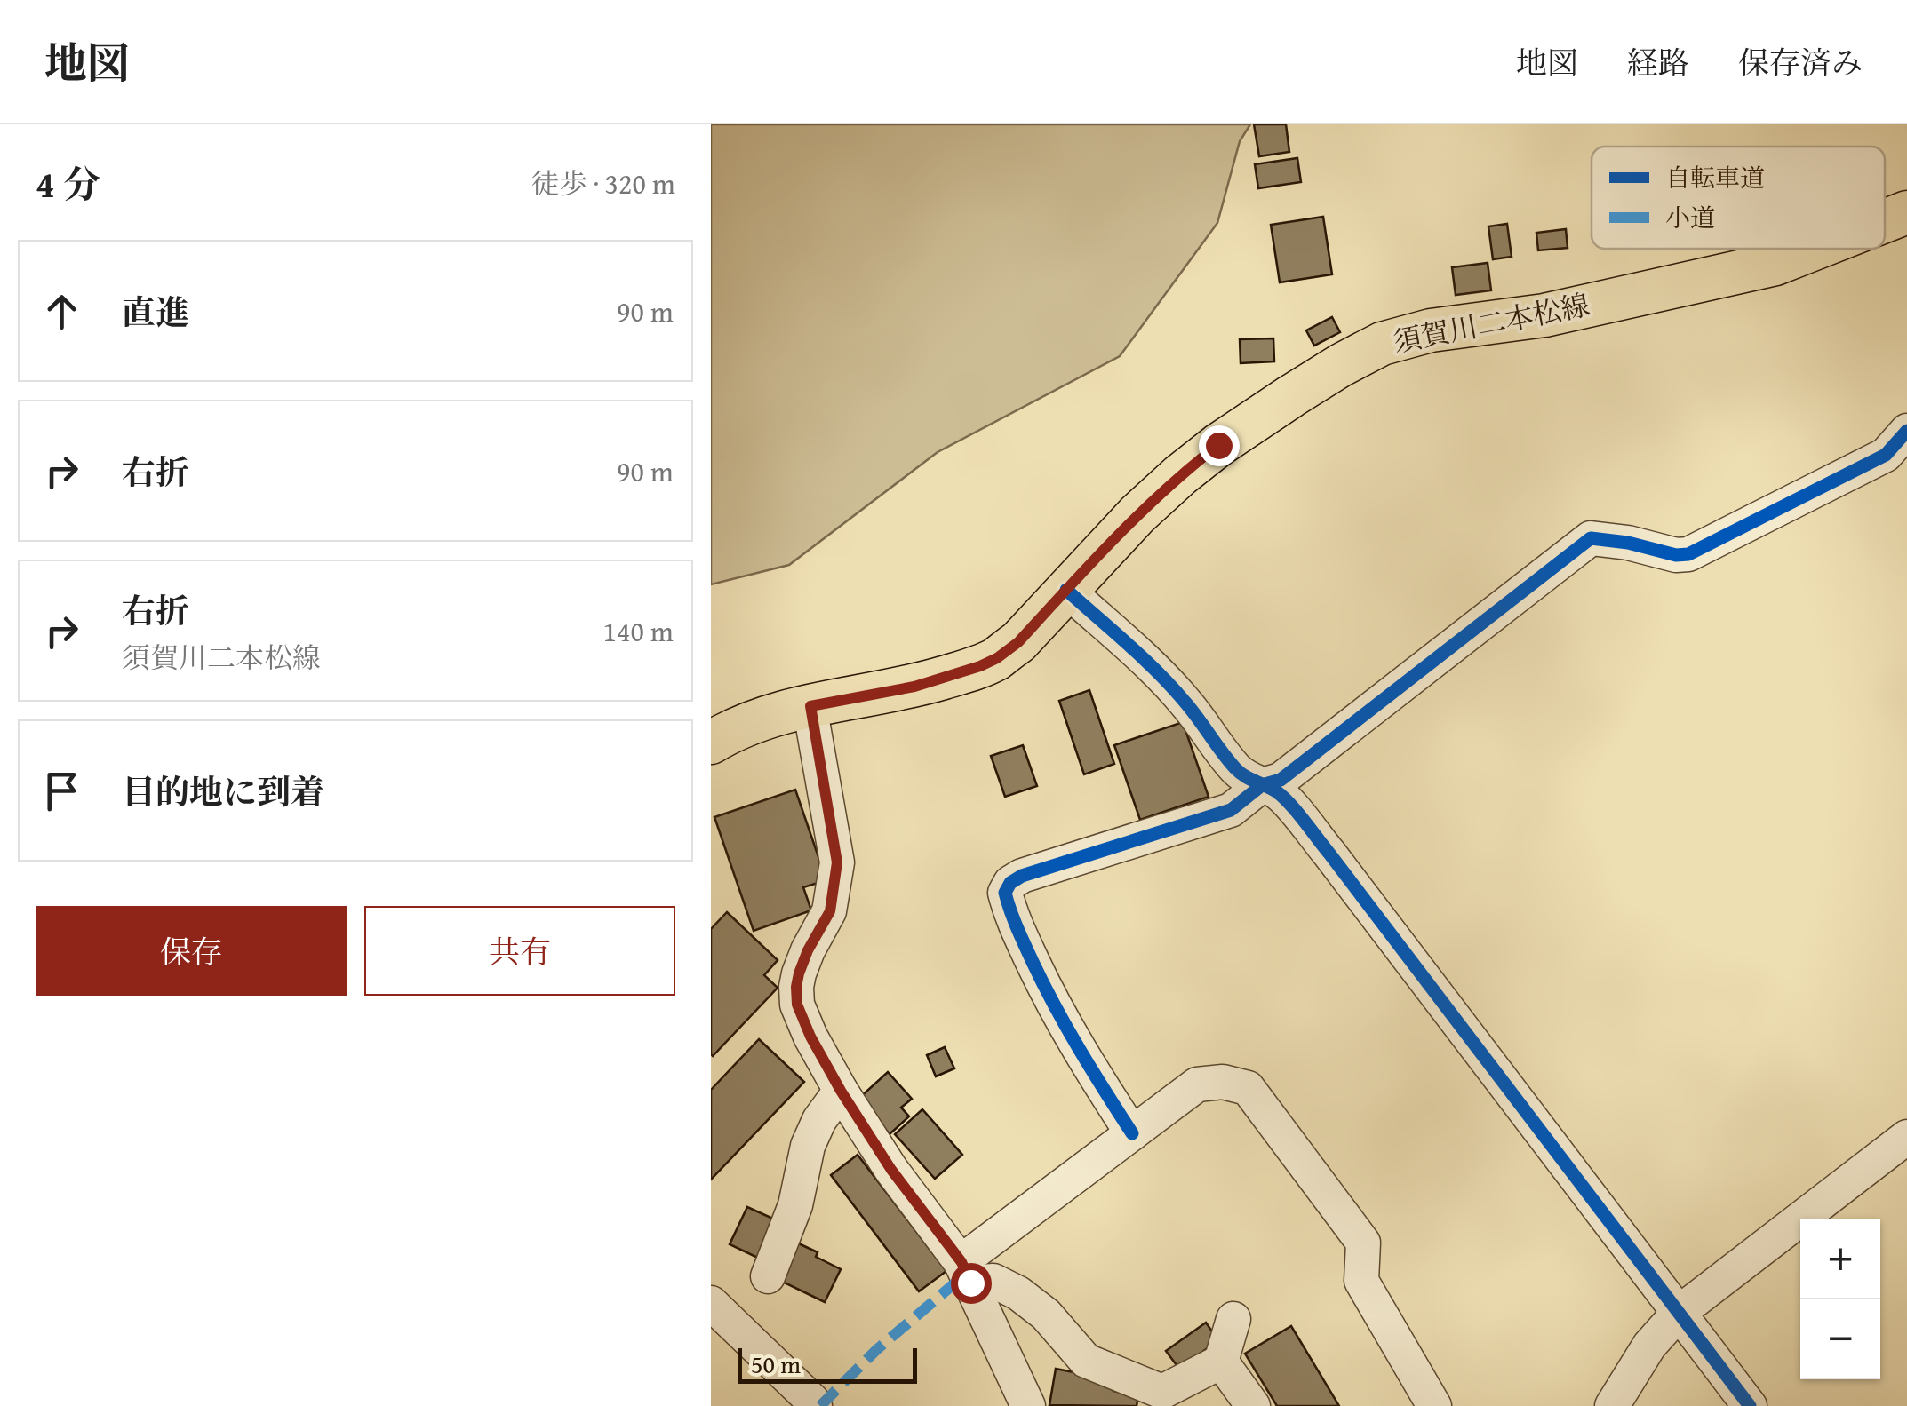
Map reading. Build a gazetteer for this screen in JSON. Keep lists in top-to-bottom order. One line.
{"streets":{"main road":["須賀川二本松線"]},"legend":["自転車道","小道"],"scale_bar":"50 m","page":{"header":"地図","nav":["地図","経路","保存済み"],"heading":["4 分","徒歩 · 320 m"],"list":[["直進","90 m"],["右折","90 m"],["右折","須賀川二本松線","140 m"],"目的地に到着"],"buttons":["保存","共有"],"map_buttons":["+","−"],"scale":"50 m"}}
